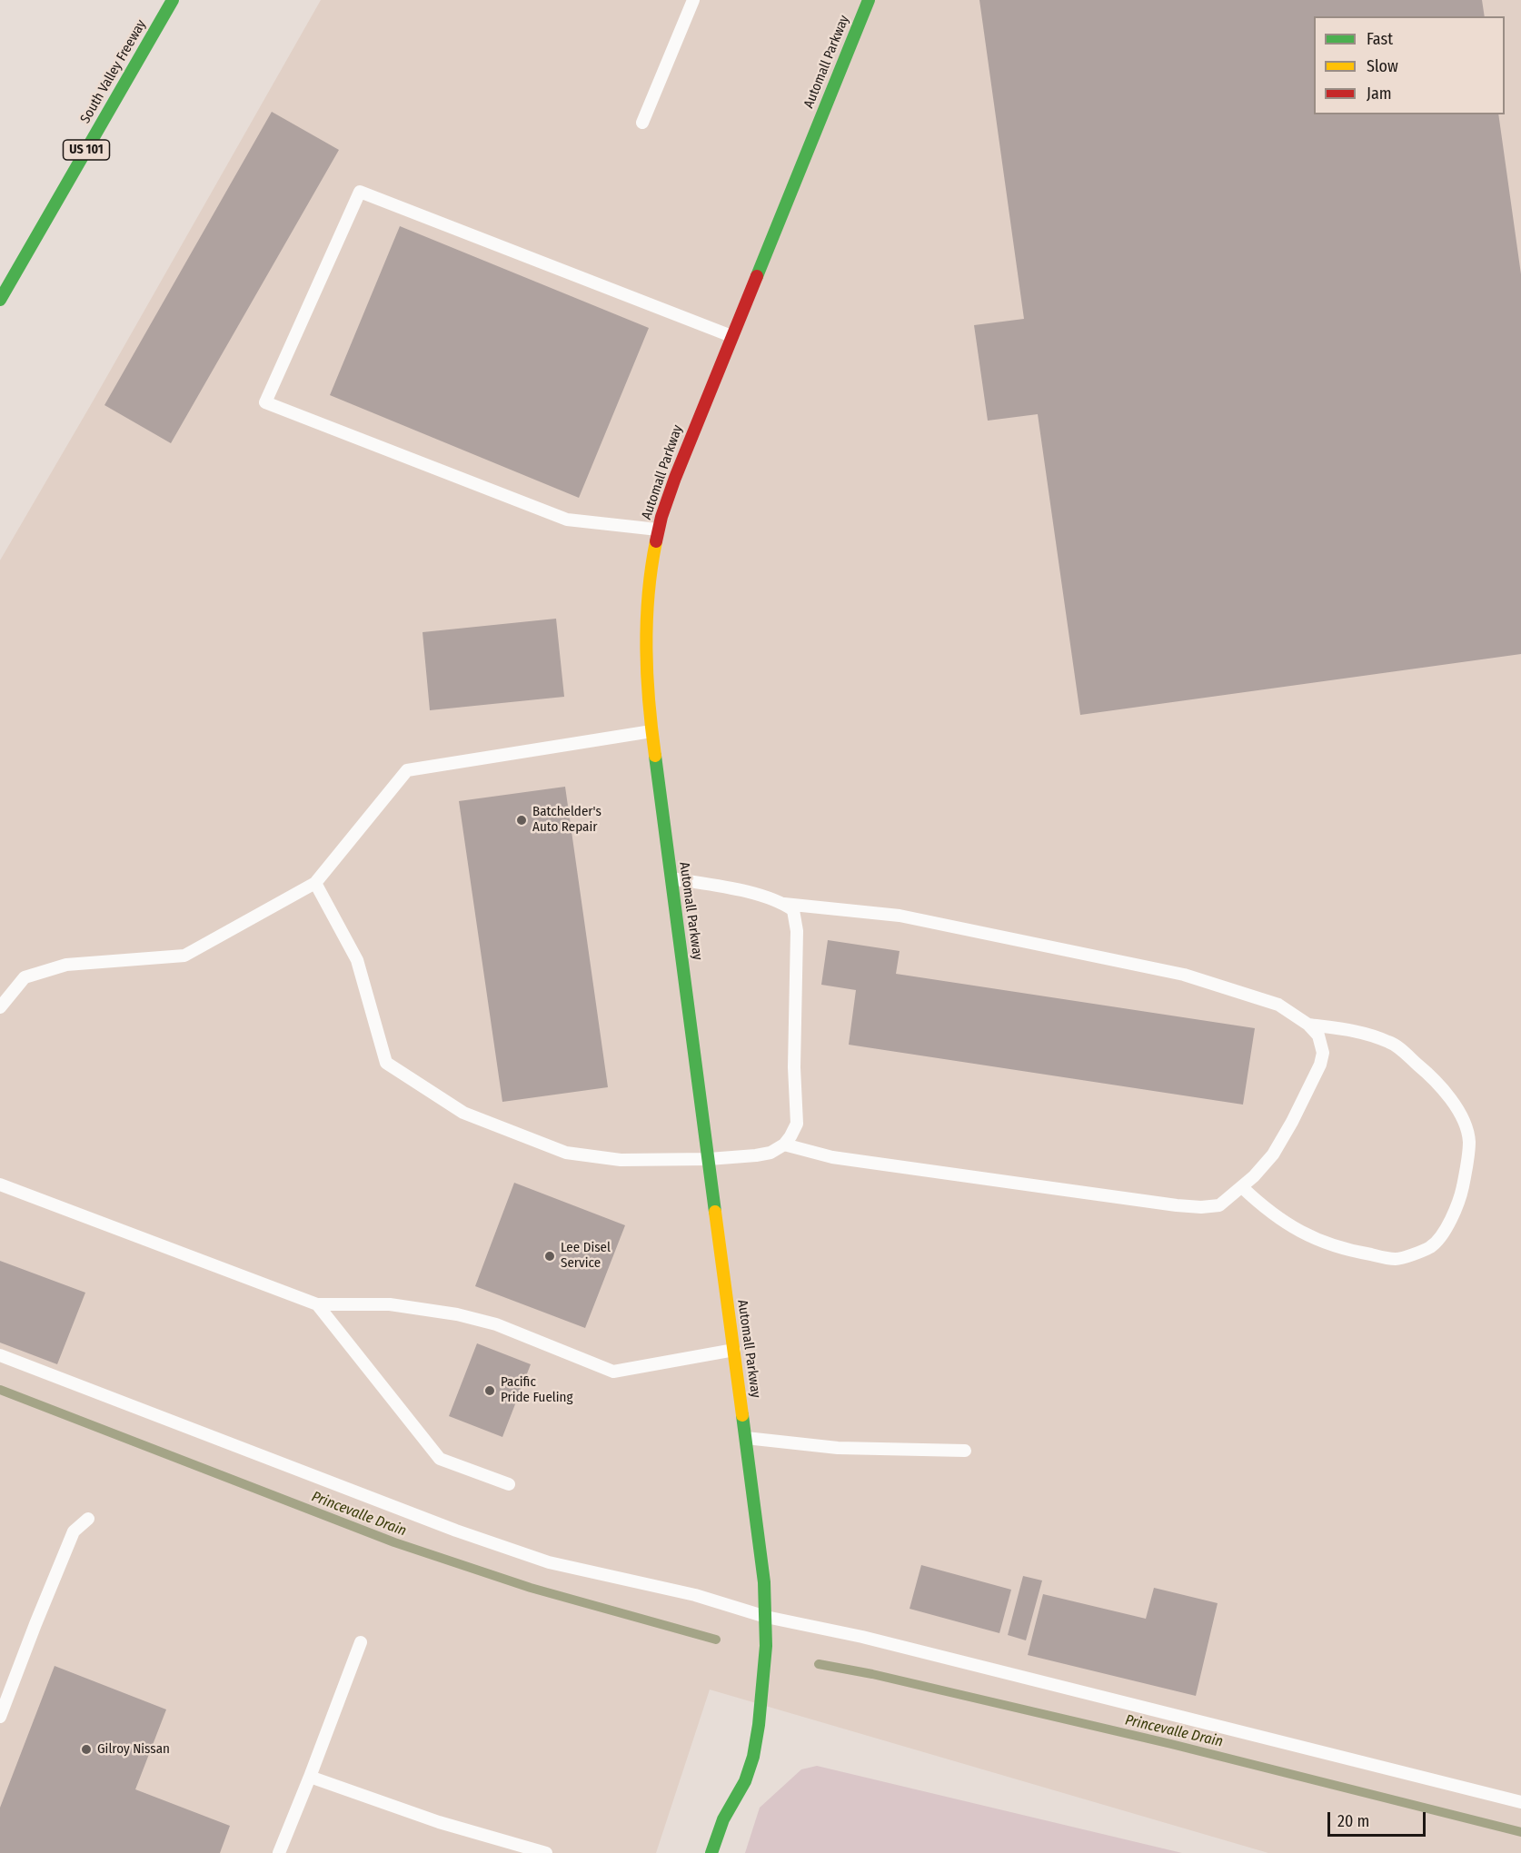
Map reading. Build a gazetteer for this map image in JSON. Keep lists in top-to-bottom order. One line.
{"streets":{"main road":["Automall Parkway","South Valley Freeway","US 101"]},"water":["Princevalle Drain"],"places":["Batchelder's Auto Repair","Lee Disel Service","Pacific Pride Fueling","Gilroy Nissan"],"legend":["Fast","Slow","Jam"],"scale_bar":"20 m"}
